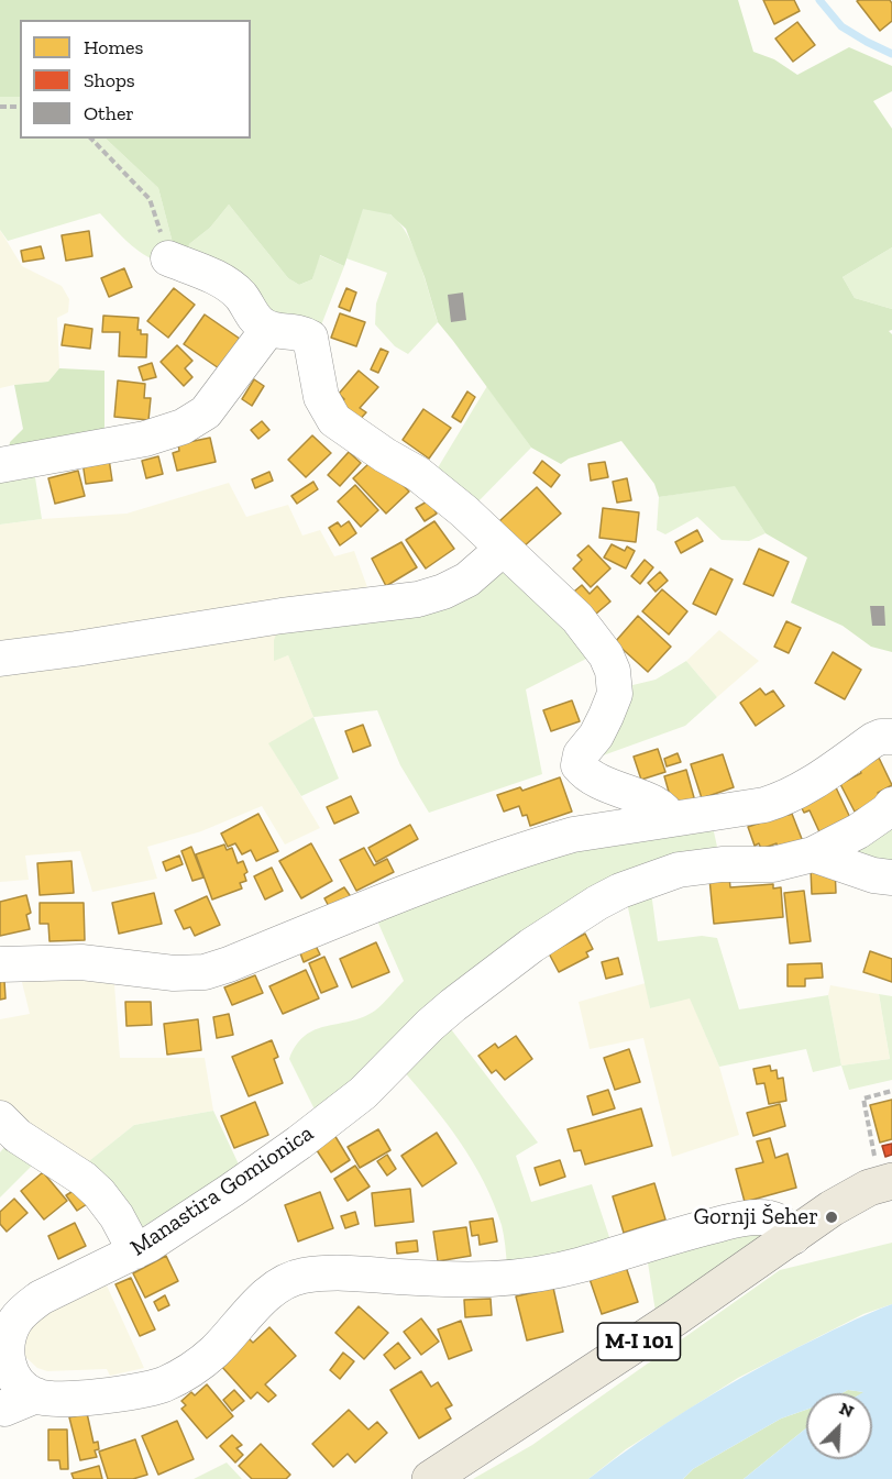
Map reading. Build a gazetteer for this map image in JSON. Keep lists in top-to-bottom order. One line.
{"streets":{"main road":["M-I 101"],"street":["Manastira Gomionica"]},"crossings":[["Manastira Gomionica","M-I 101"]],"places":["Gornji Šeher"],"legend":["Homes","Shops","Other"],"north":"top right"}
